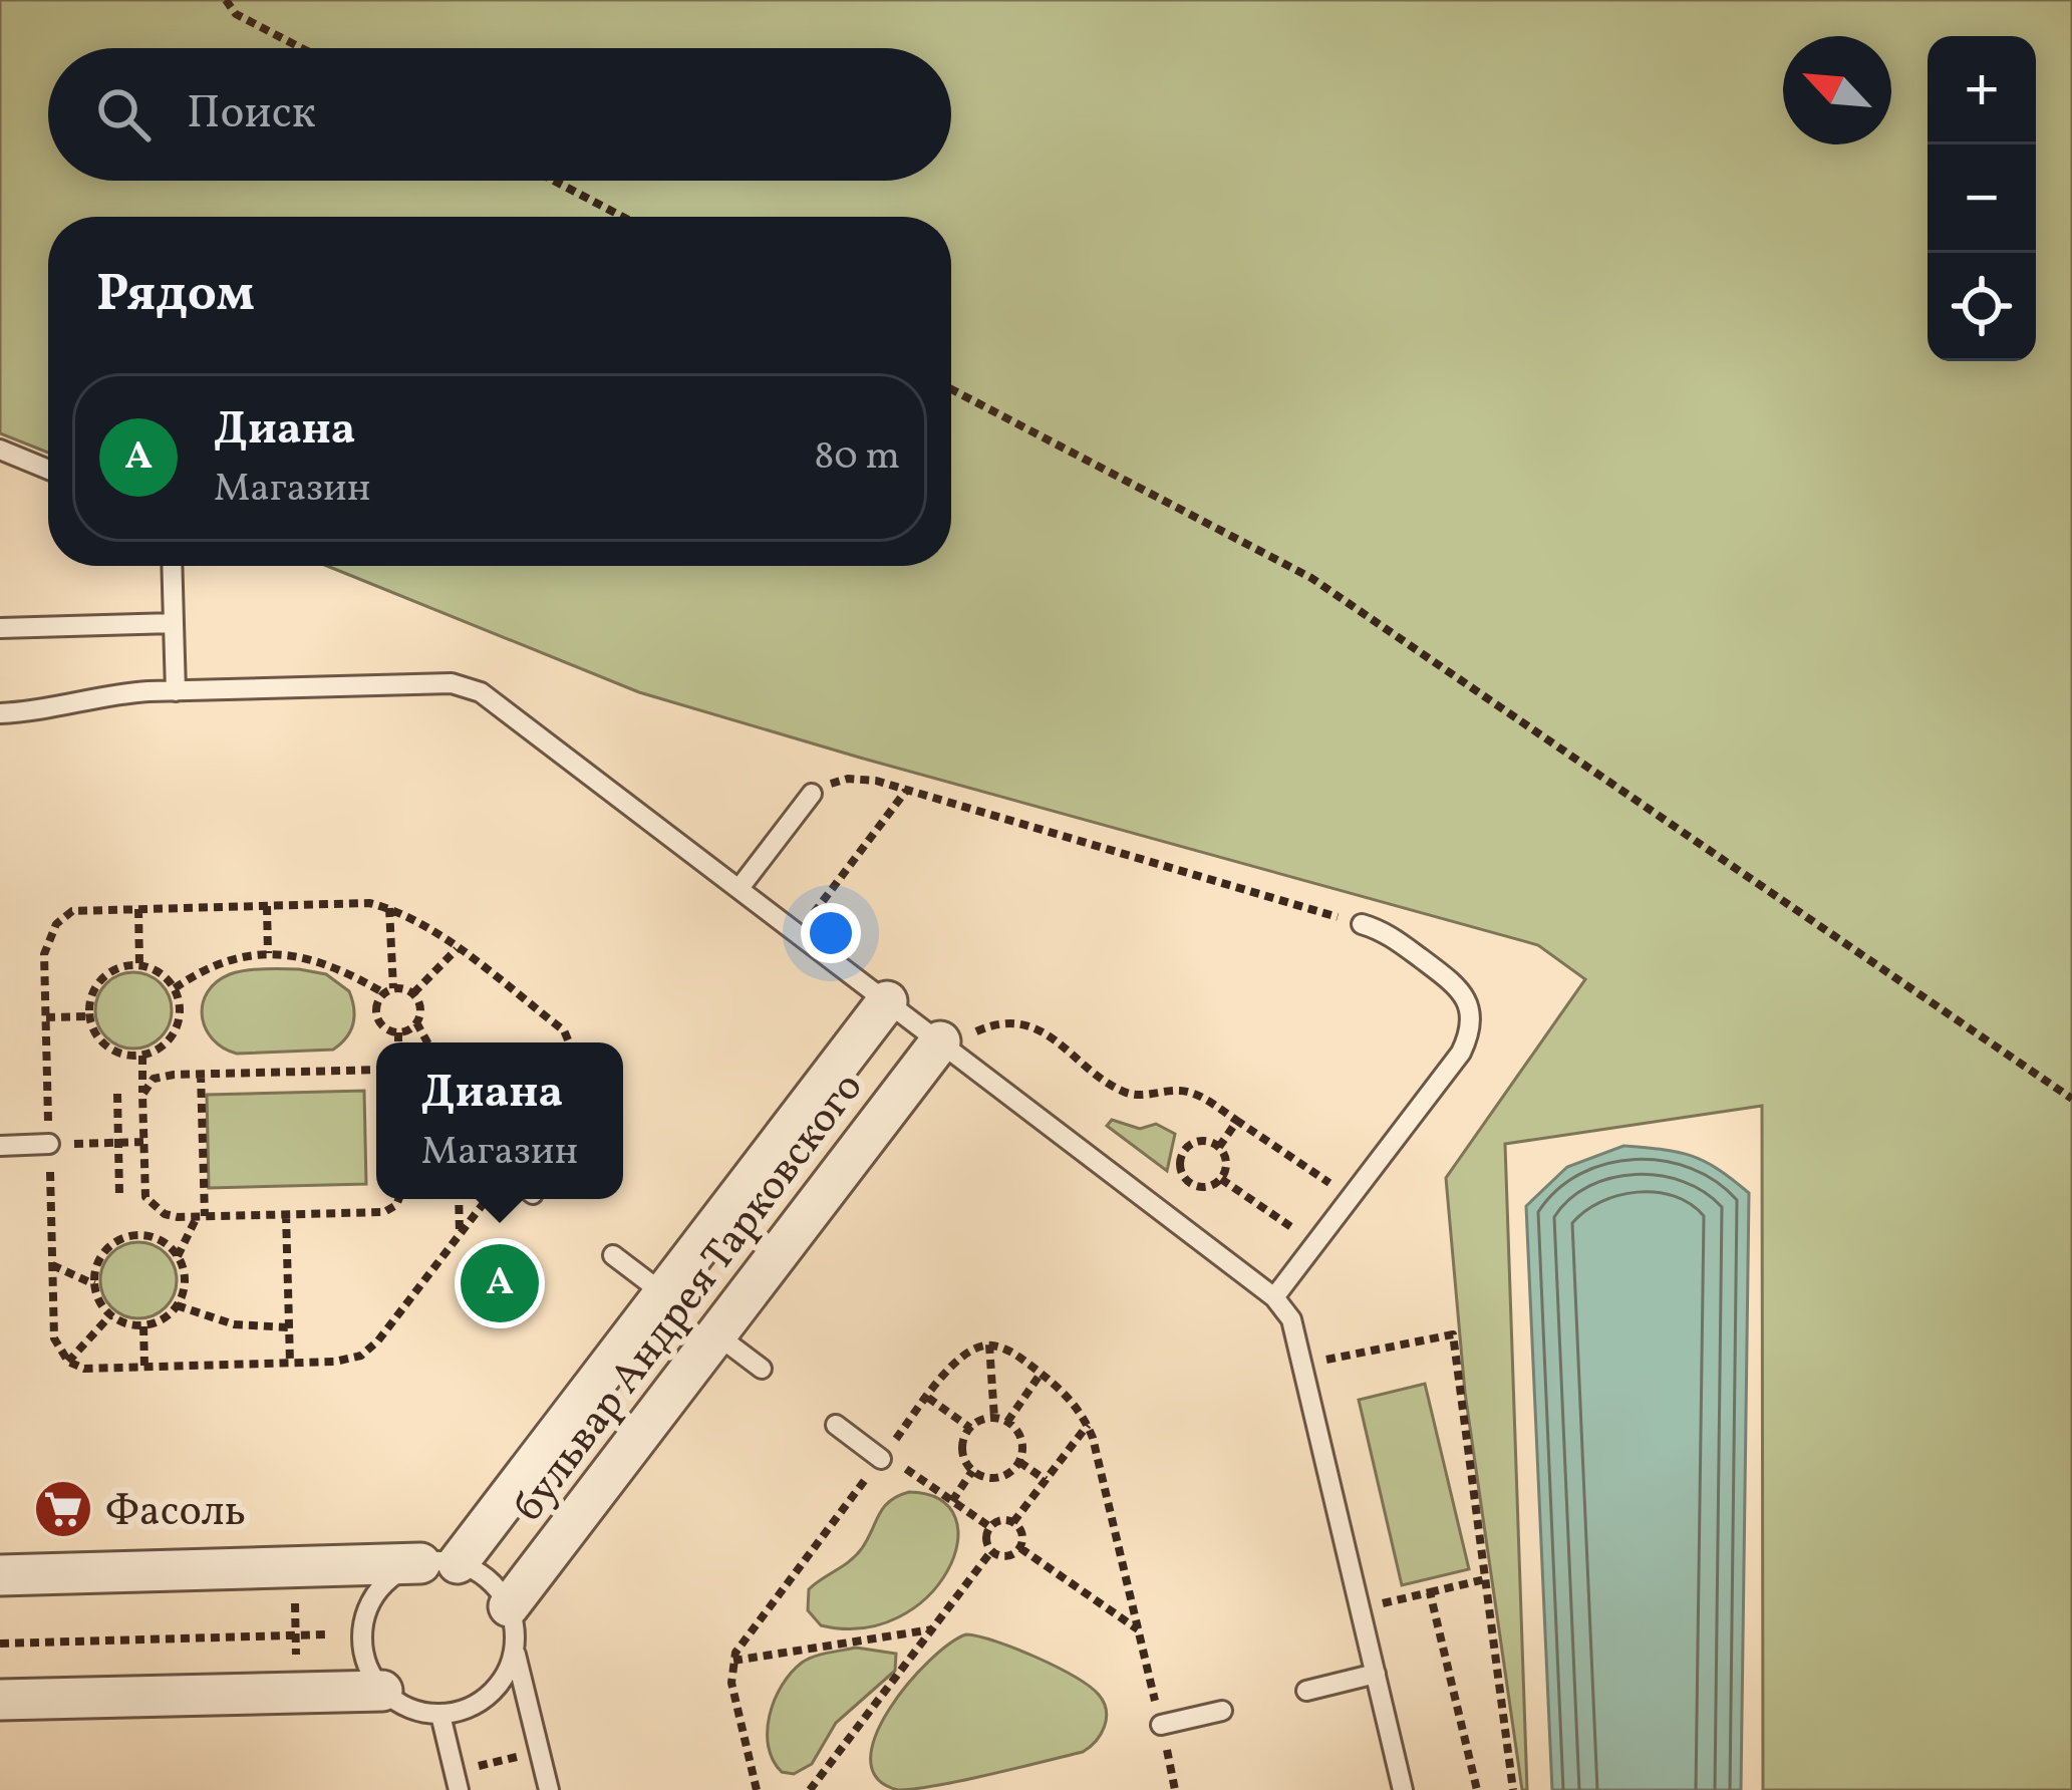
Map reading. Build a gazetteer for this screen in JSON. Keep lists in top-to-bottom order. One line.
{"streets":{"street":["бульвар Андрея Тарковского"]},"places":{"supermarket":["Фасоль"]},"north":"top left","page":{"map_buttons":["+","−"],"search":"Поиск","heading":"Рядом","list":[{"mark":"A","name":"Диана","note":"Магазин","value":"80 m"}],"popup":["Диана","Магазин"],"pins":"A"}}
